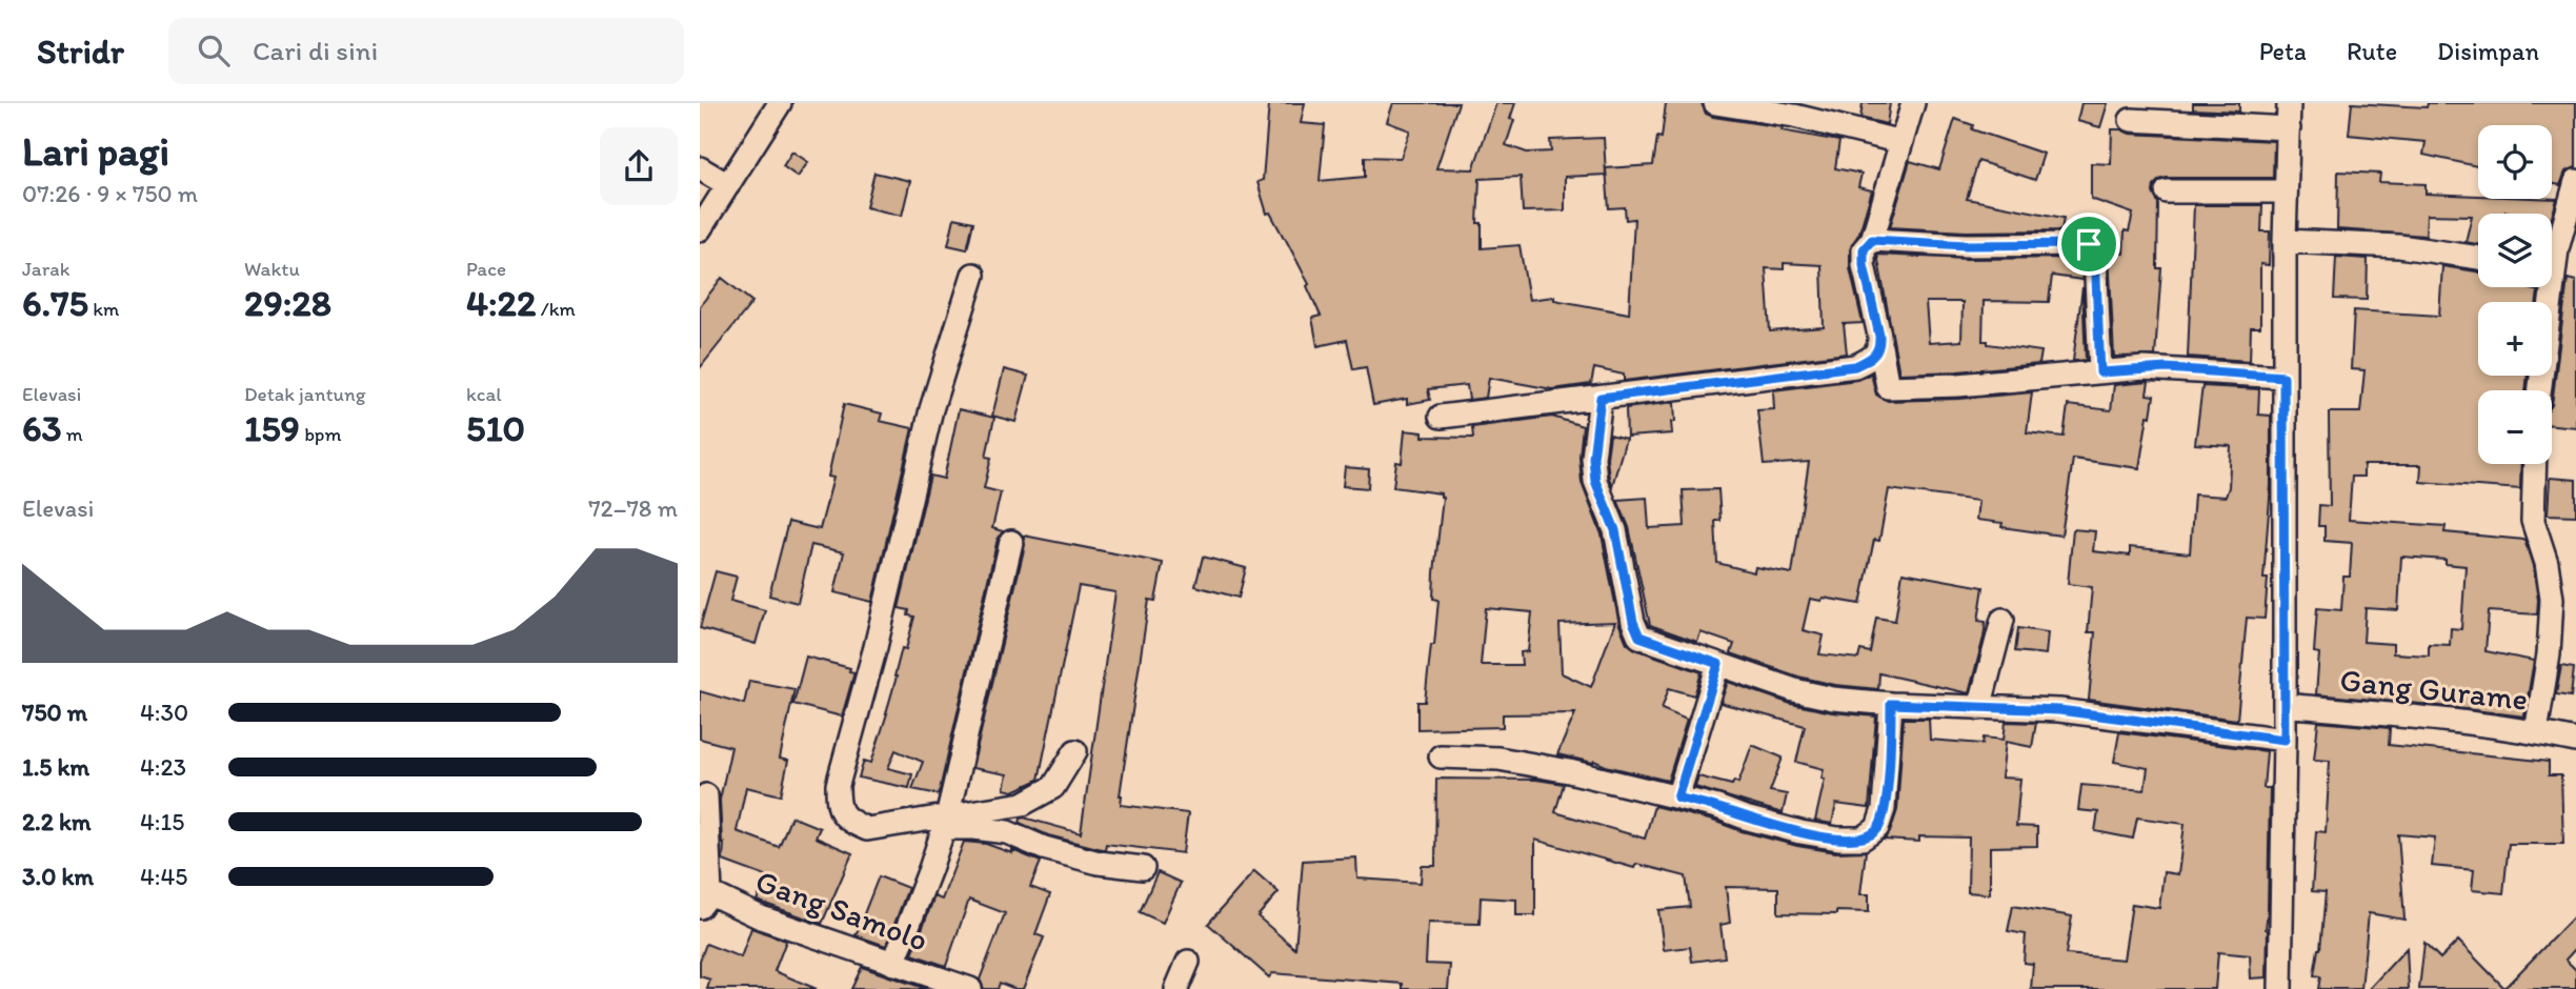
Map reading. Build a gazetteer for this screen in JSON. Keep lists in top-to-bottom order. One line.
{"streets":{"street":["Gang Gurame","Gang Samolo"]},"page":{"header":"Stridr","search":"Cari di sini","nav":["Peta","Rute","Disimpan"],"heading":["Lari pagi","07:26 · 9 × 750 m"],"map_buttons":["+","−"],"stats":[["Jarak","6.75 km"],["Waktu","29:28"],["Pace","4:22 /km"],["Elevasi","63 m"],["Detak jantung","159 bpm"],["kcal","510"]],"chart":["Elevasi","72–78 m"],"list":[{"name":"750 m","note":"4:30"},{"name":"1.5 km","note":"4:23"},{"name":"2.2 km","note":"4:15"},{"name":"3.0 km","note":"4:45"}]}}
